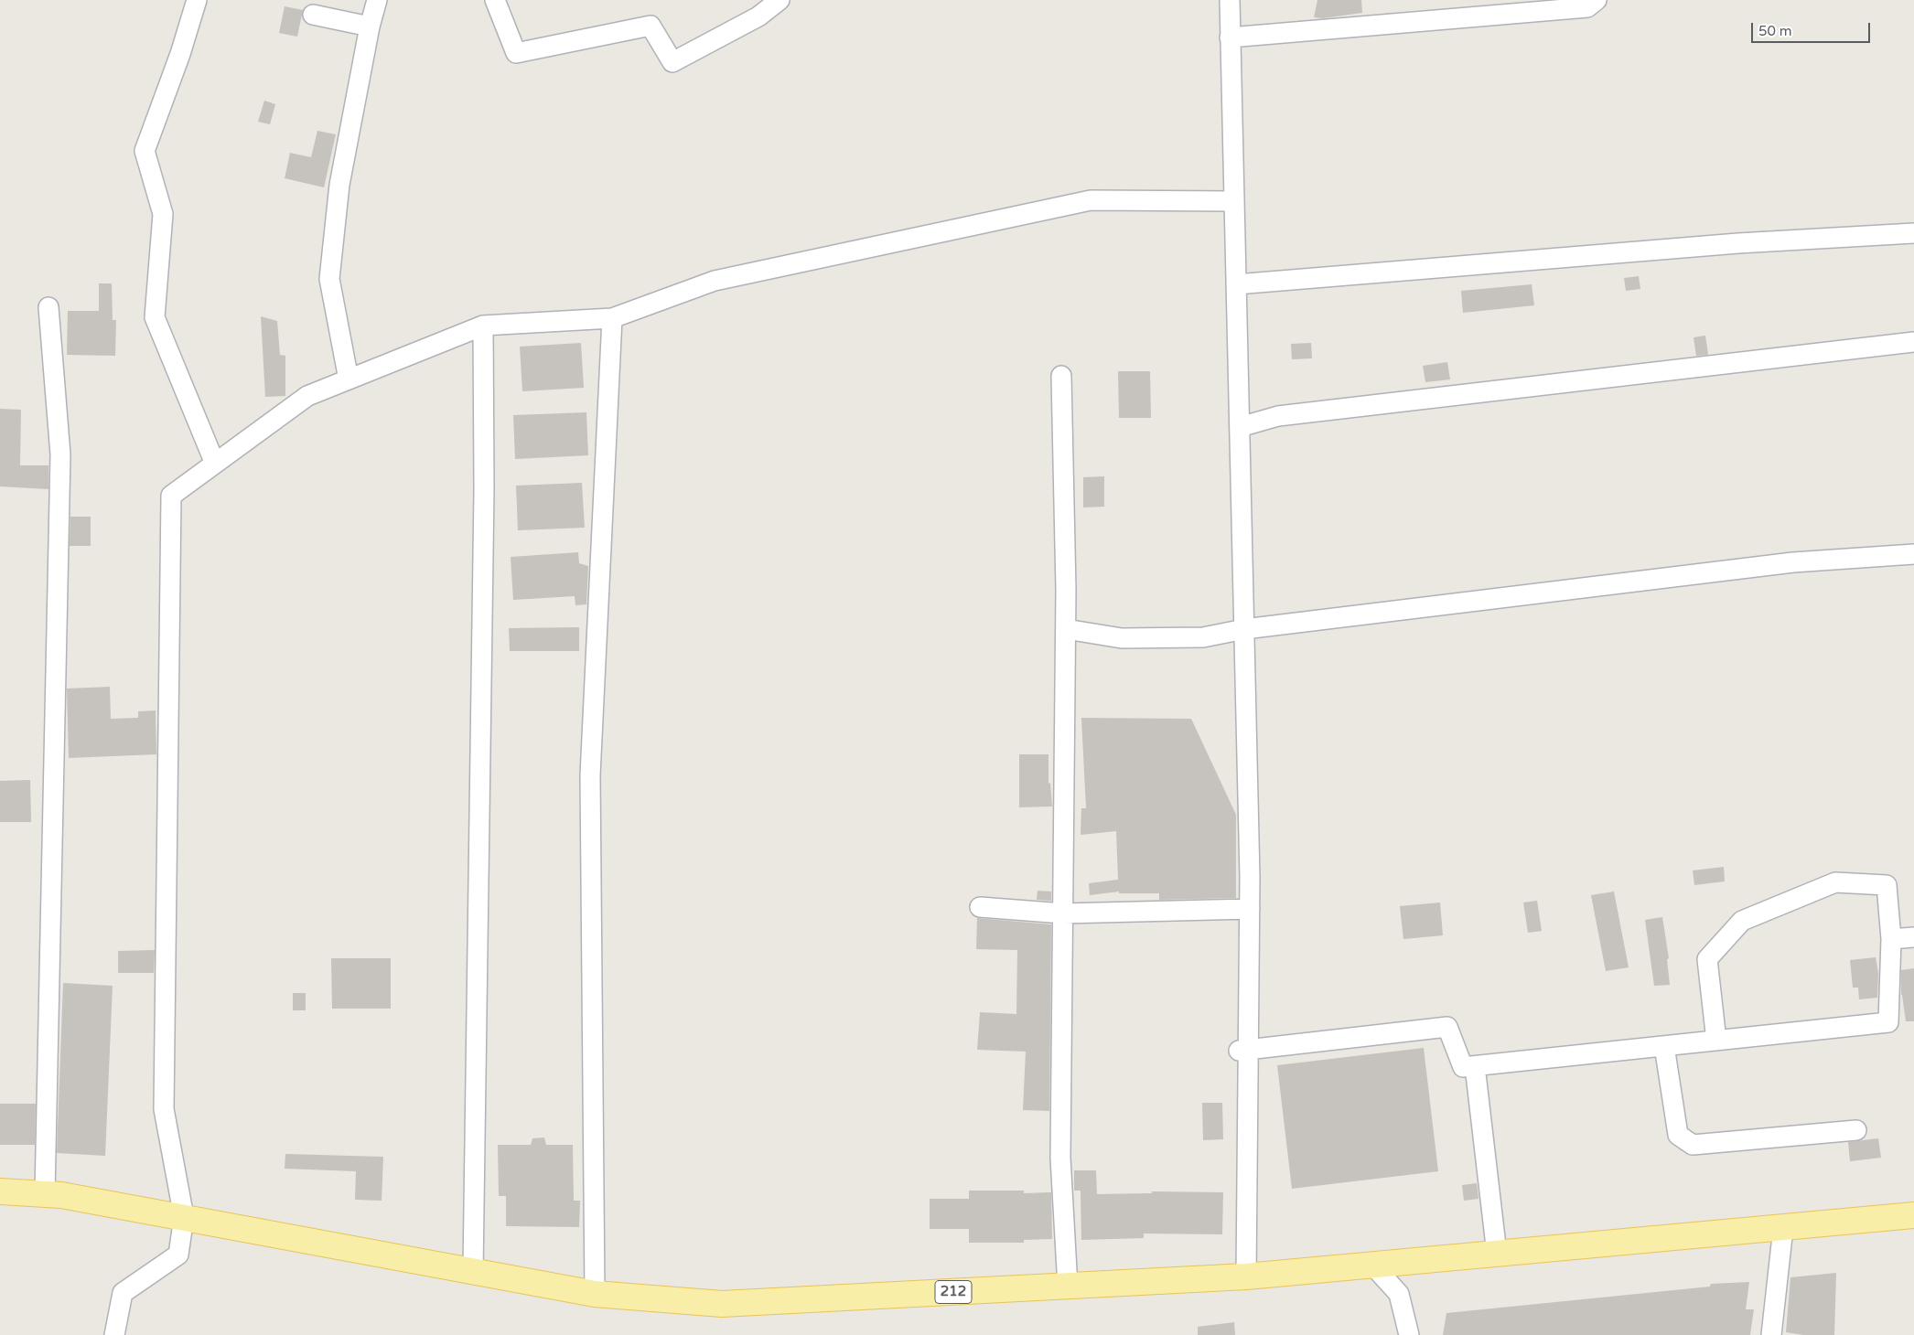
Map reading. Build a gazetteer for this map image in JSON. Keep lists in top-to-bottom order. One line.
{"streets":{"main road":["212"]},"scale_bar":"50 m"}
